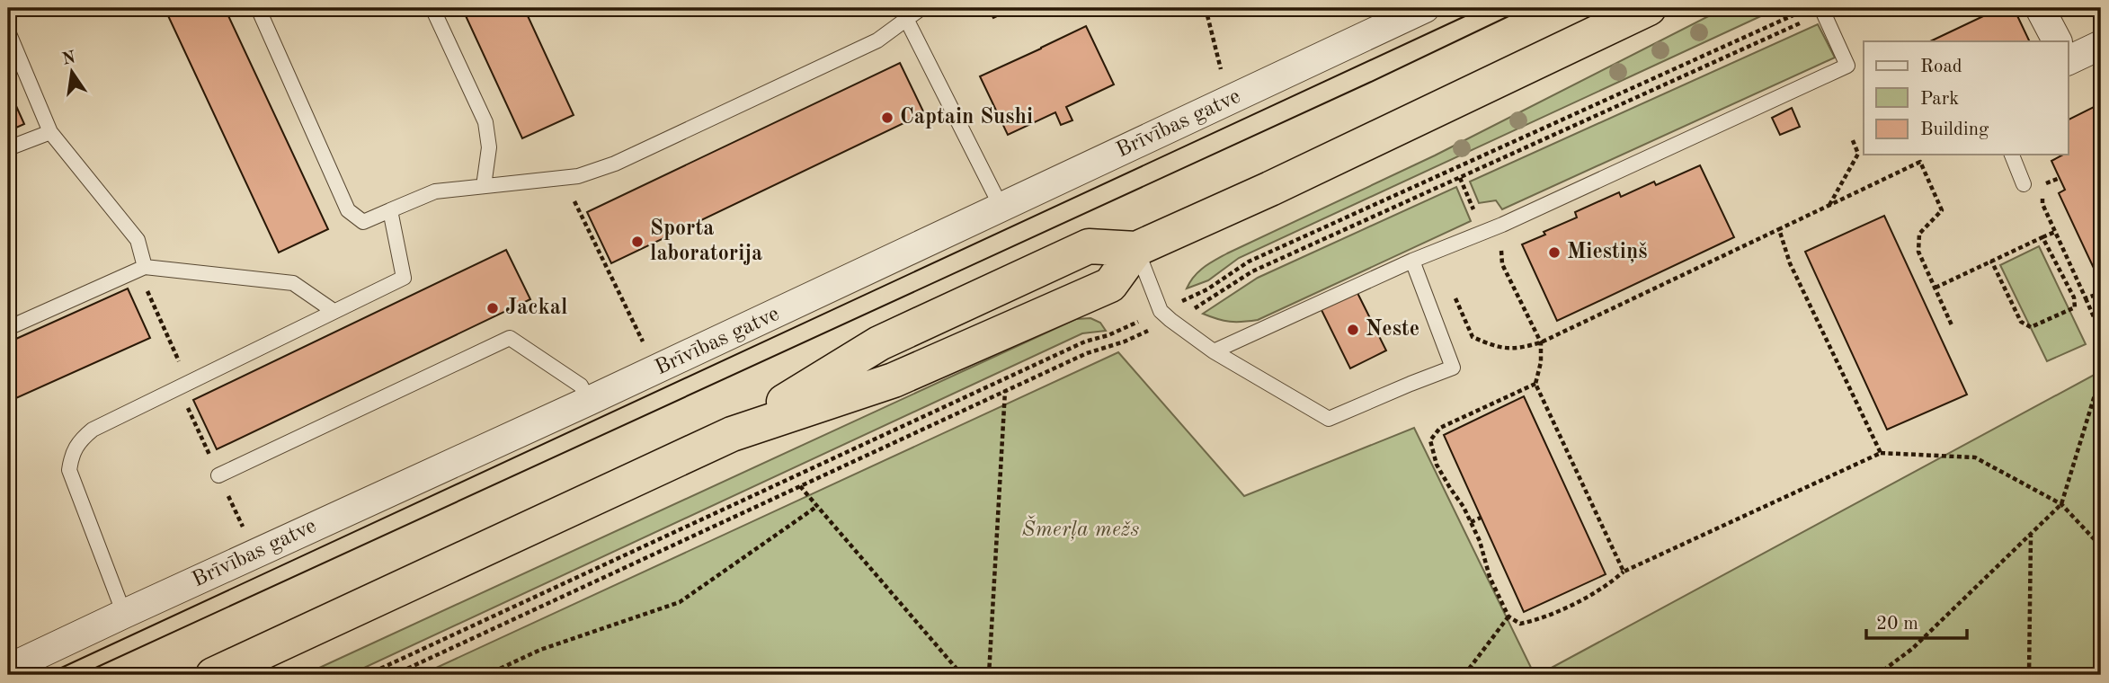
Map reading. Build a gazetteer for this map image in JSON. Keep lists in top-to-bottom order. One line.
{"streets":{"street":["Brīvības gatve"]},"parks":["Šmerļa mežs"],"places":["Captain Sushi","Sporta laboratorija","Miestiņš","Jackal","Neste"],"legend":["Road","Park","Building"],"scale_bar":"20 m","north":"top"}
